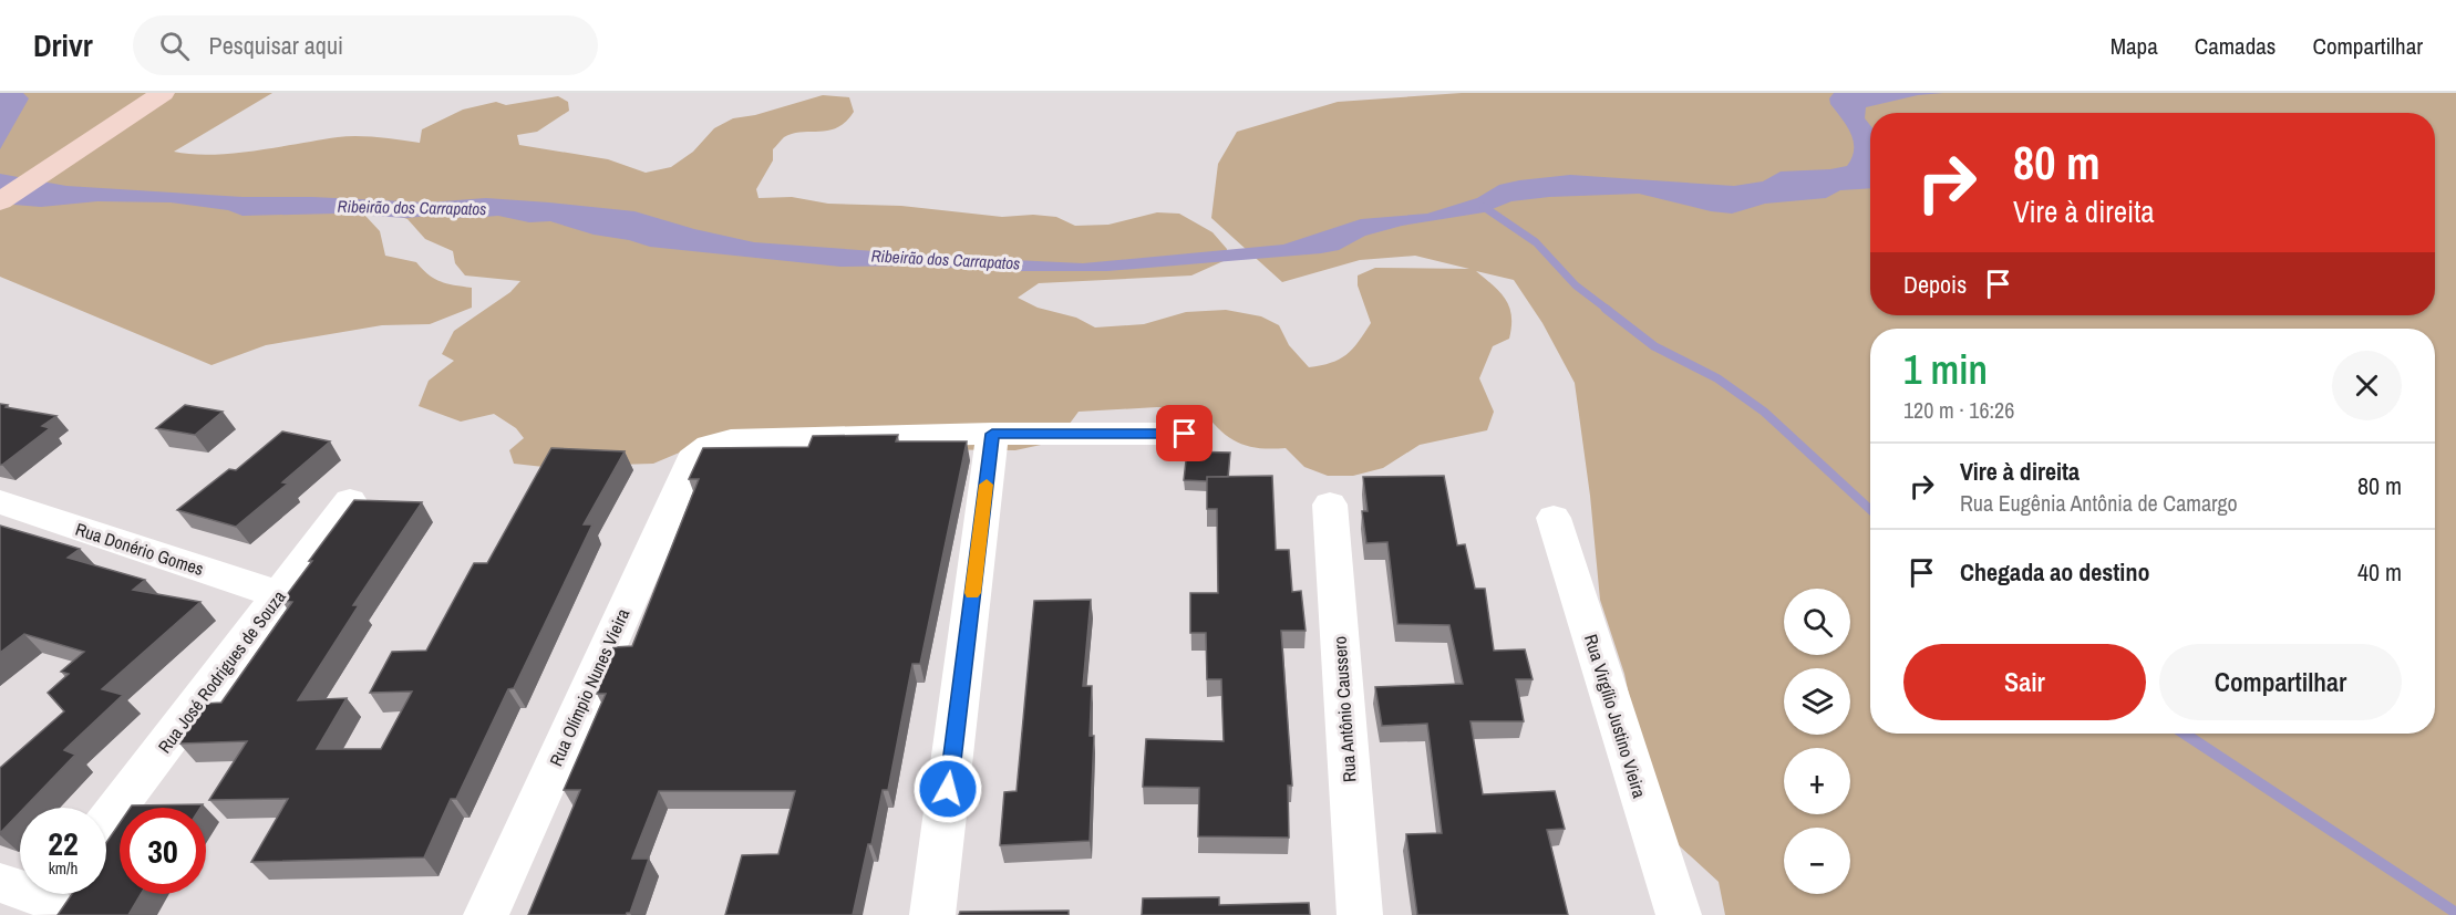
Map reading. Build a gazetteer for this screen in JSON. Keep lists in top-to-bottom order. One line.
{"streets":{"street":["Rua Donério Gomes","Rua José Rodrigues de Souza","Rua Olímpio Nunes Vieira","Rua Antônio Caussero","Rua Virgílio Justino Vieira"]},"crossings":[["Rua Donério Gomes","Rua José Rodrigues de Souza"]],"water":["Ribeirão dos Carrapatos"],"page":{"header":"Drivr","search":"Pesquisar aqui","nav":["Mapa","Camadas","Compartilhar"],"turn":["80 m","Vire à direita"],"then":"Depois","heading":["1 min","120 m · 16:26"],"list":[{"name":"Vire à direita","note":"Rua Eugênia Antônia de Camargo","value":"80 m"},{"name":"Chegada ao destino","value":"40 m"}],"map_buttons":["+","−"],"buttons":["Sair","Compartilhar"],"speed":"22 km/h","limit":"30"}}
